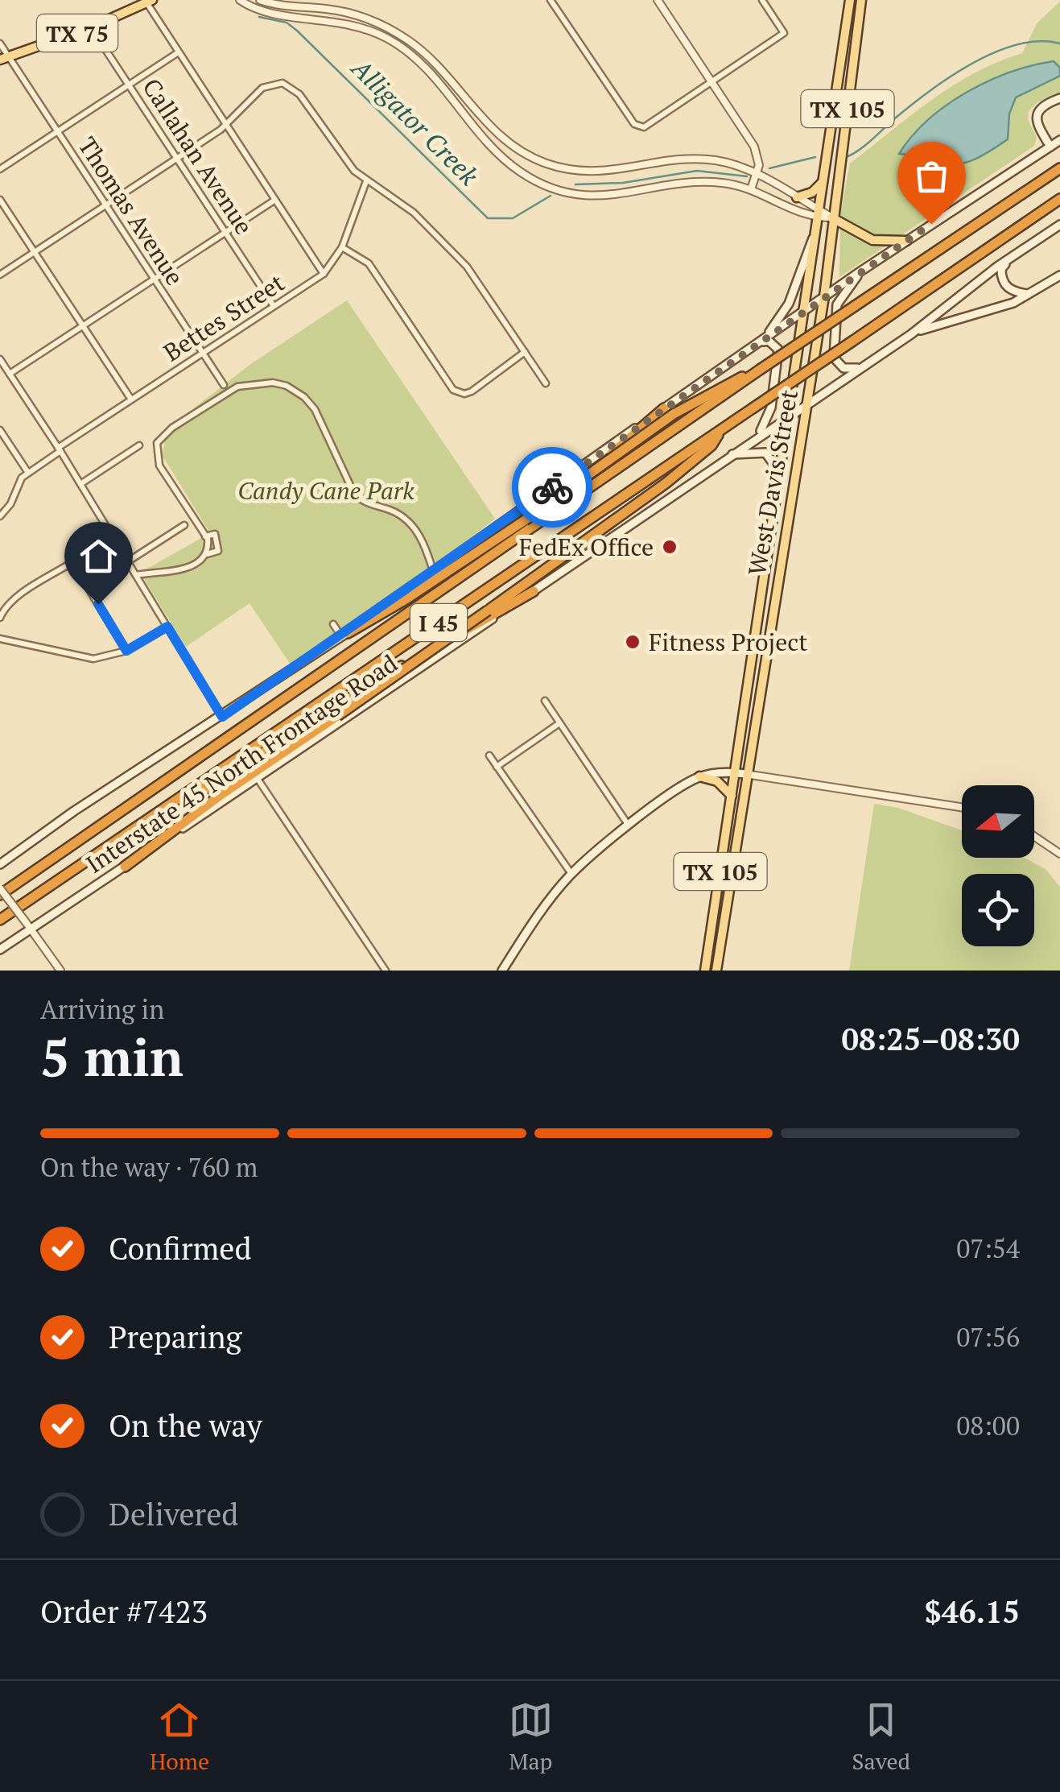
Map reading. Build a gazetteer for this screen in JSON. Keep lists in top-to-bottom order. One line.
{"streets":{"highway":["I 45"],"main road":["TX 75","TX 105","West Davis Street","Interstate 45 North Frontage Road"],"street":["Callahan Avenue","Thomas Avenue","Bettes Street"]},"crossings":[["TX 75","Callahan Avenue"],["TX 75","Thomas Avenue"],["Callahan Avenue","Bettes Street"],["Thomas Avenue","Bettes Street"],["West Davis Street","Interstate 45 North Frontage Road"]],"water":["Alligator Creek"],"parks":["Candy Cane Park"],"places":["FedEx Office","Fitness Project"],"north":"left","page":{"heading":["5 min","Arriving in","08:25–08:30"],"panel":["Order #7423","$46.15"],"bar":"On the way · 760 m","list":[["Confirmed","07:54"],["Preparing","07:56"],["On the way","08:00"],"Delivered"],"tabs":["Home","Map","Saved"]}}
